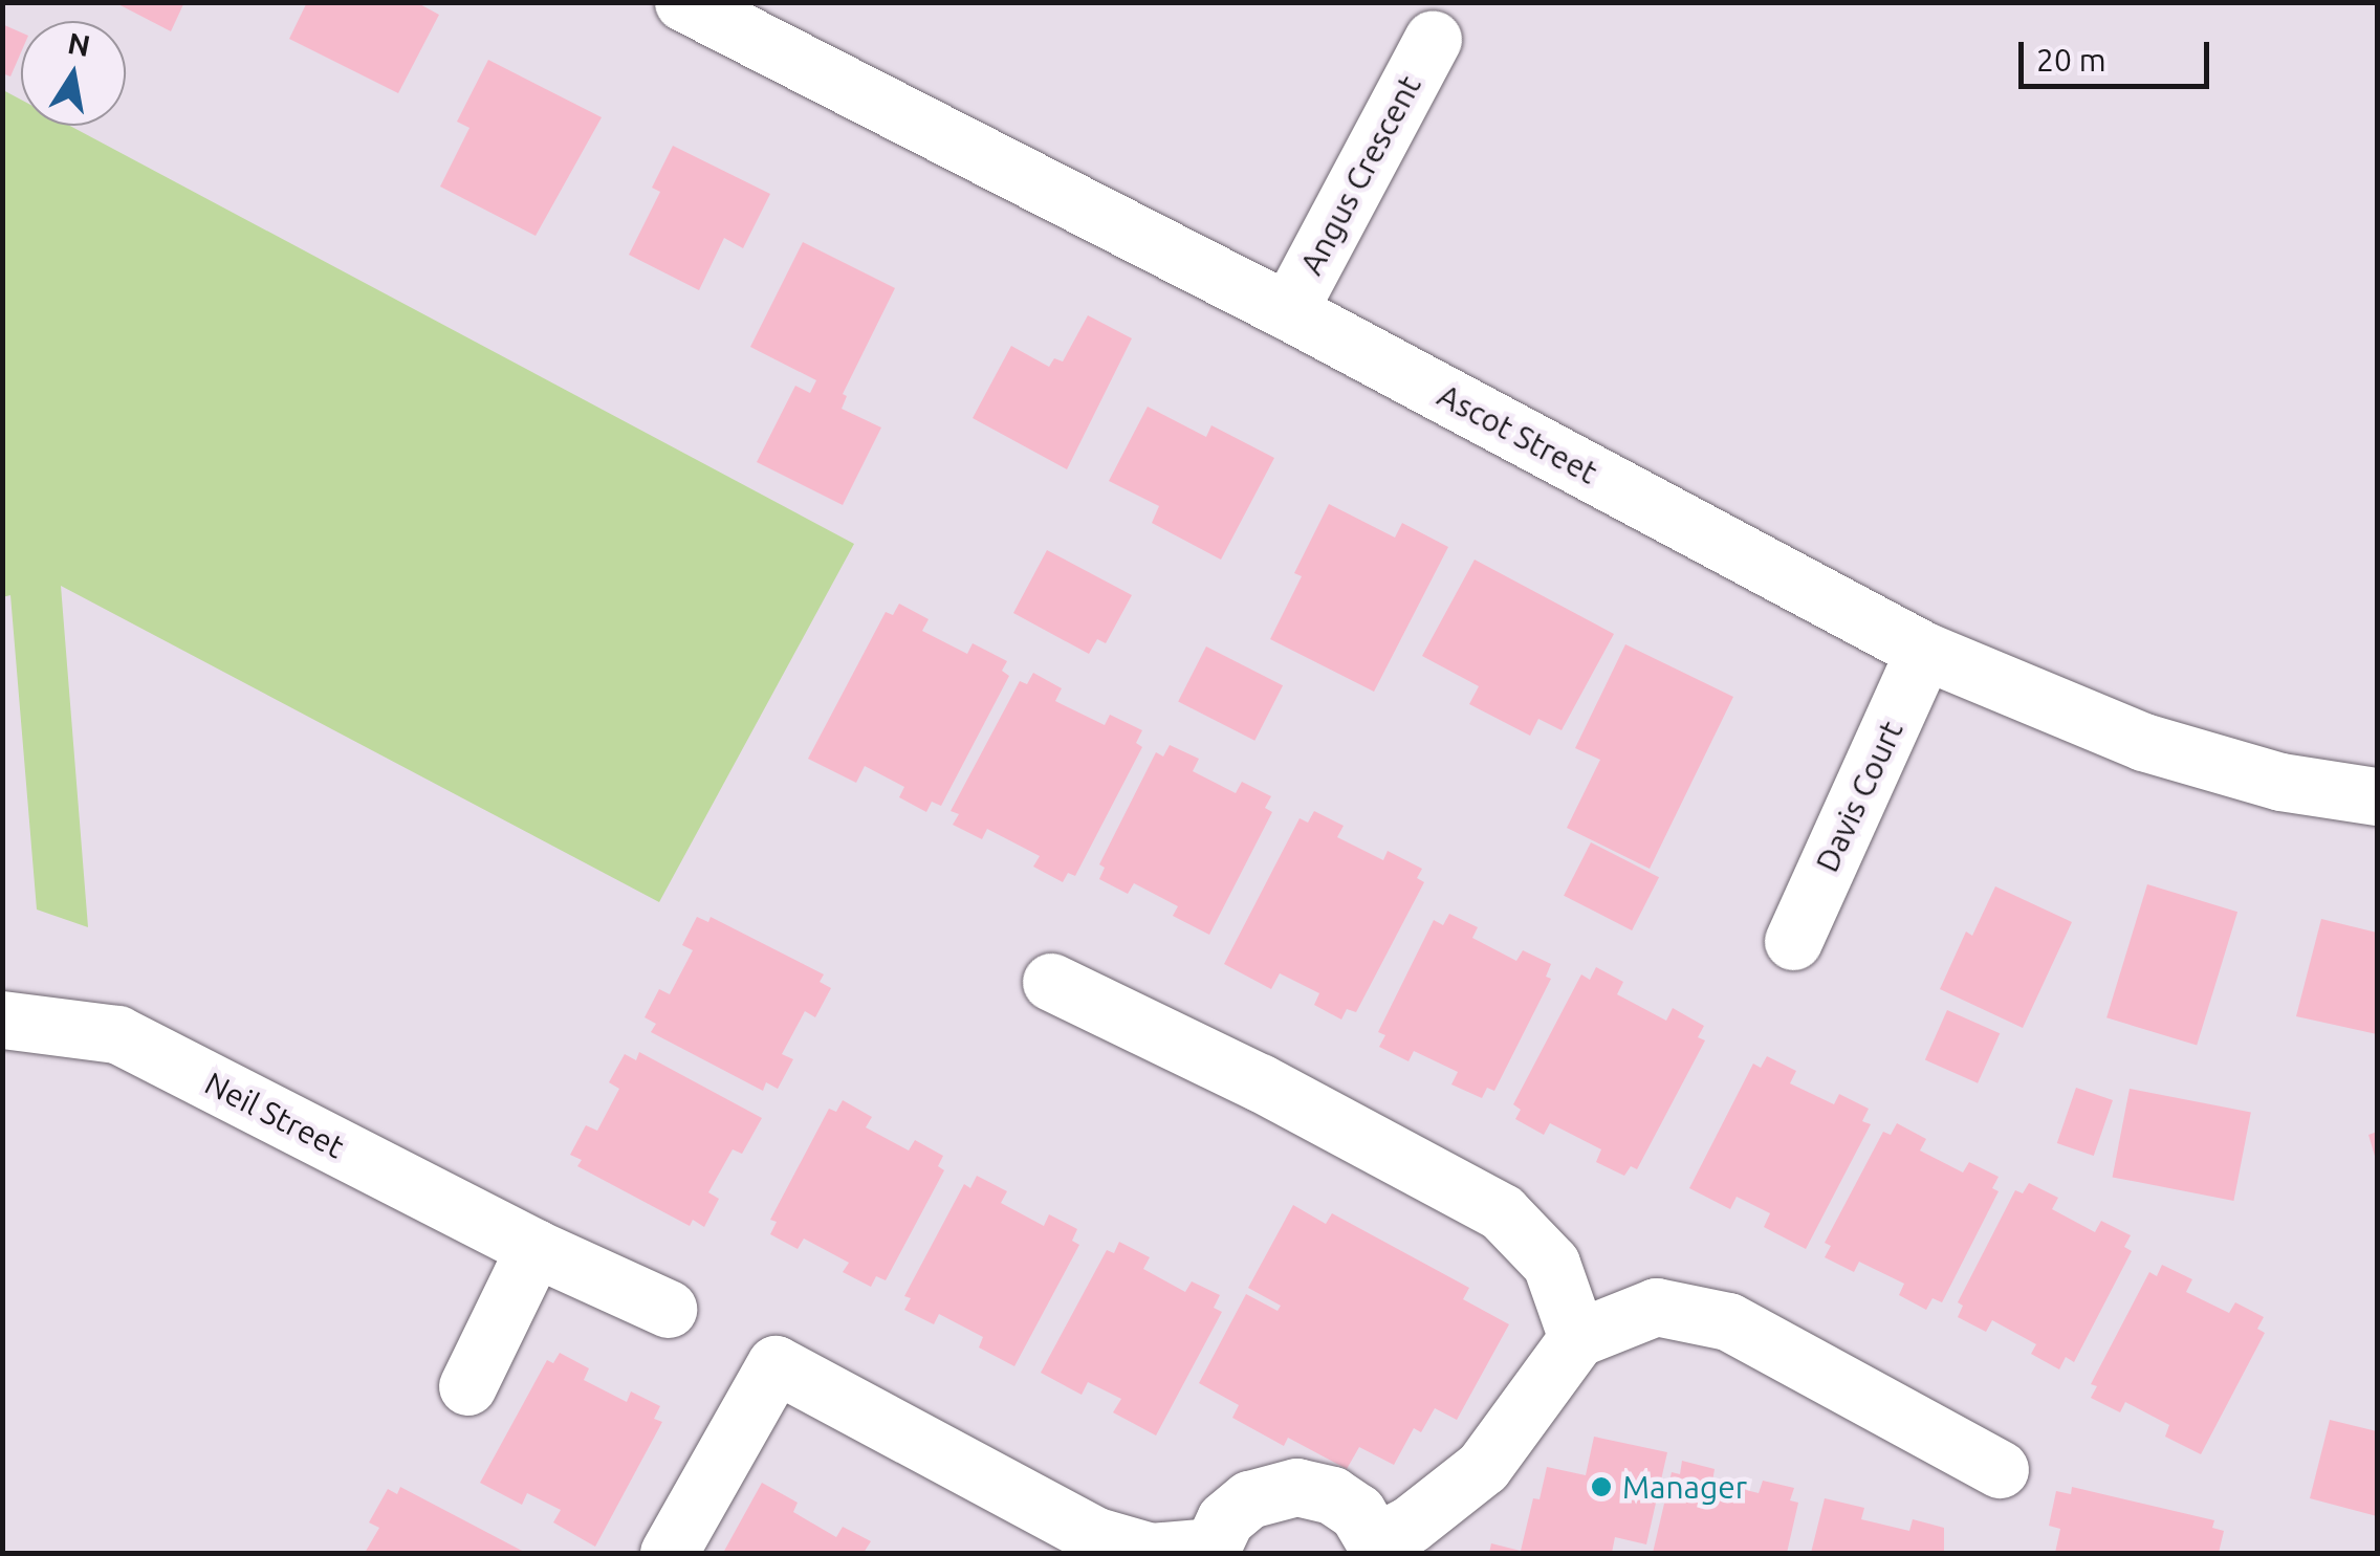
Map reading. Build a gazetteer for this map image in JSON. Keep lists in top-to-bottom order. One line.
{"streets":{"street":["Angus Crescent","Ascot Street","Davis Court","Neil Street"]},"crossings":[["Angus Crescent","Ascot Street"],["Ascot Street","Davis Court"]],"places":["Manager"],"scale_bar":"20 m","north":"top"}
